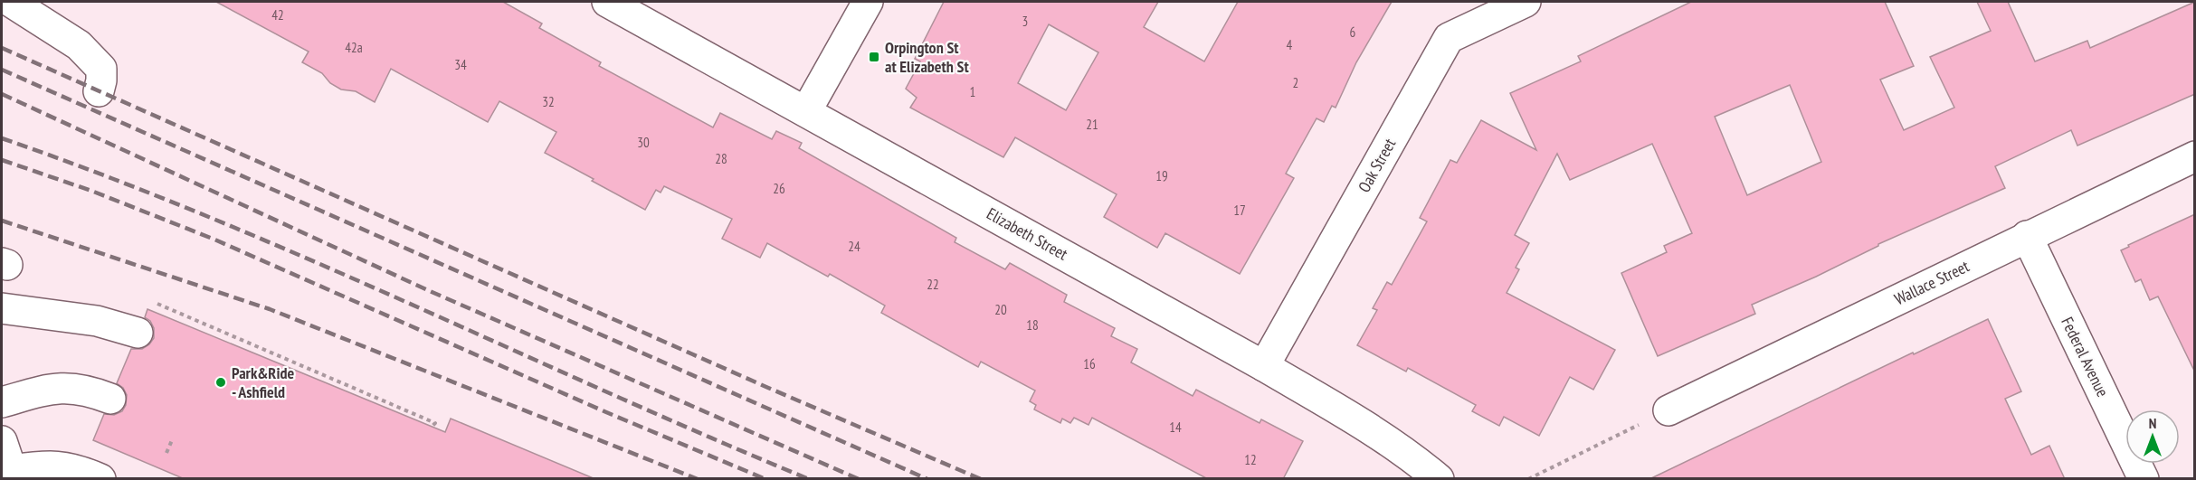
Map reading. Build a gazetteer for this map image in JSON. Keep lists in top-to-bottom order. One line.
{"streets":{"street":["Oak Street","Elizabeth Street","Wallace Street","Federal Avenue"]},"crossings":[["Oak Street","Elizabeth Street"],["Wallace Street","Federal Avenue"]],"places":{"transit":["Orpington St at Elizabeth St"],"other":["Park&Ride - Ashfield"]},"house_numbers":["42","3","6","4","42a","34","2","1","32","21","30","28","19","26","17","24","22","20","18","16","14","12"],"north":"top"}
